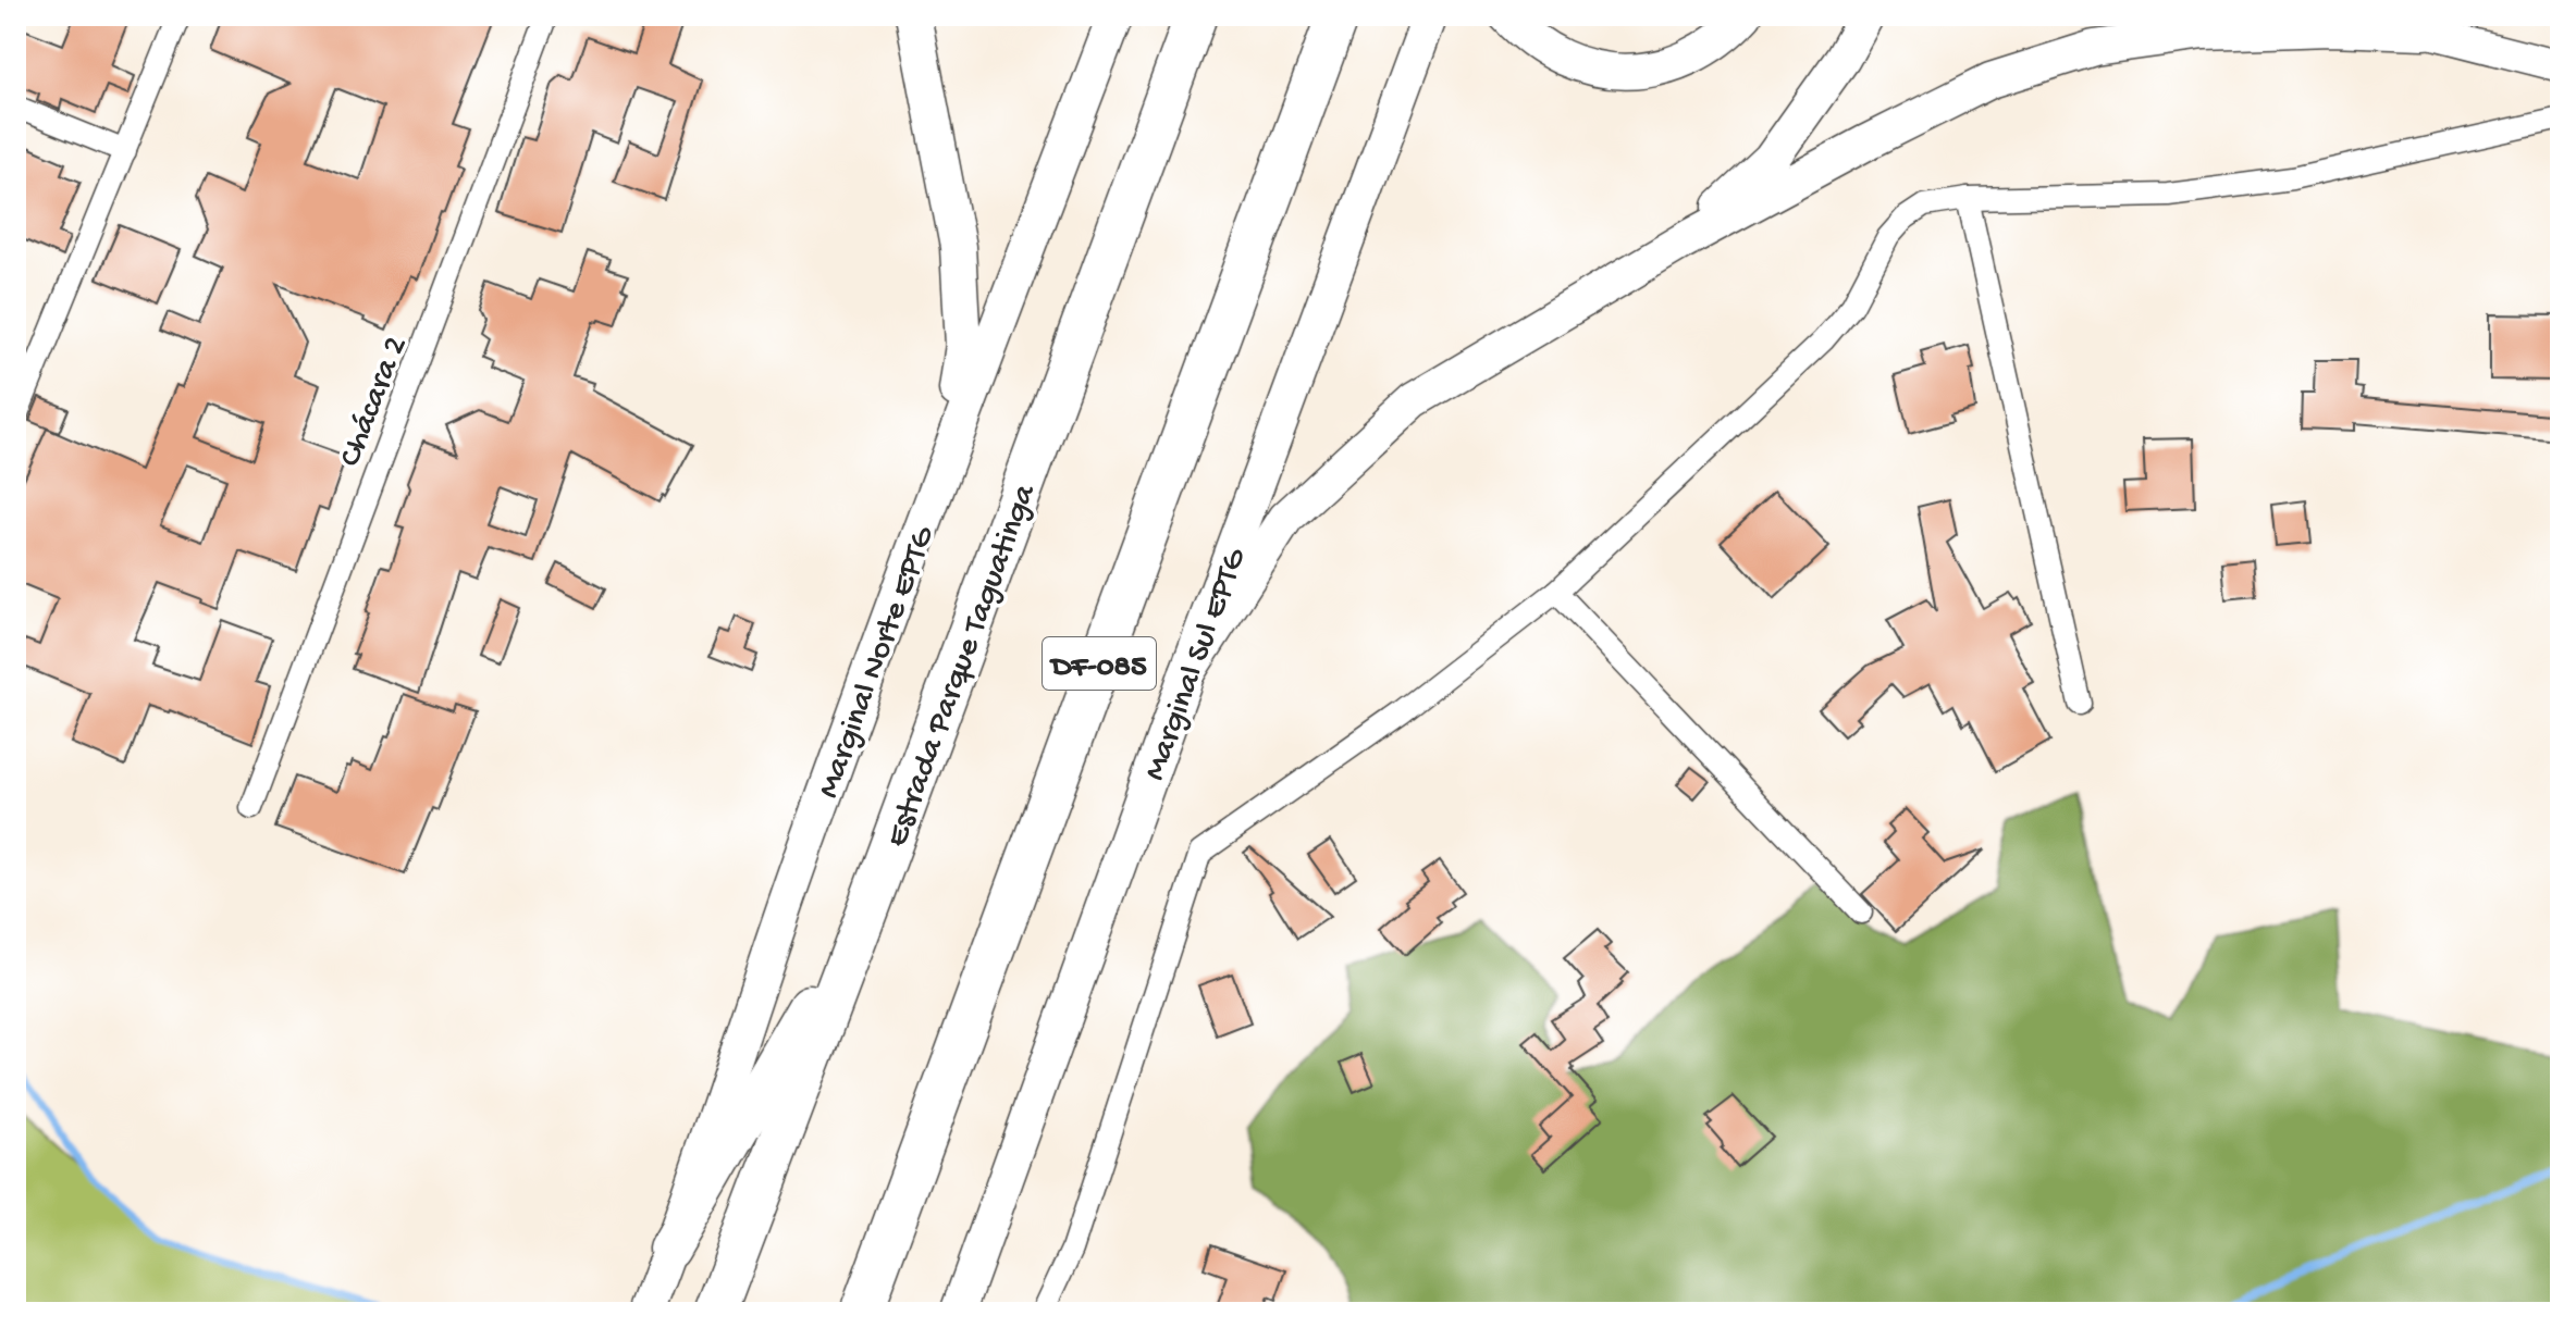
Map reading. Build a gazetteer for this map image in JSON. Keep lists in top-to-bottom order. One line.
{"streets":{"highway":["DF-085","Estrada Parque Taguatinga"],"main road":["Marginal Norte EPTG","Marginal Sul EPTG"],"street":["Chácara 2"]}}
